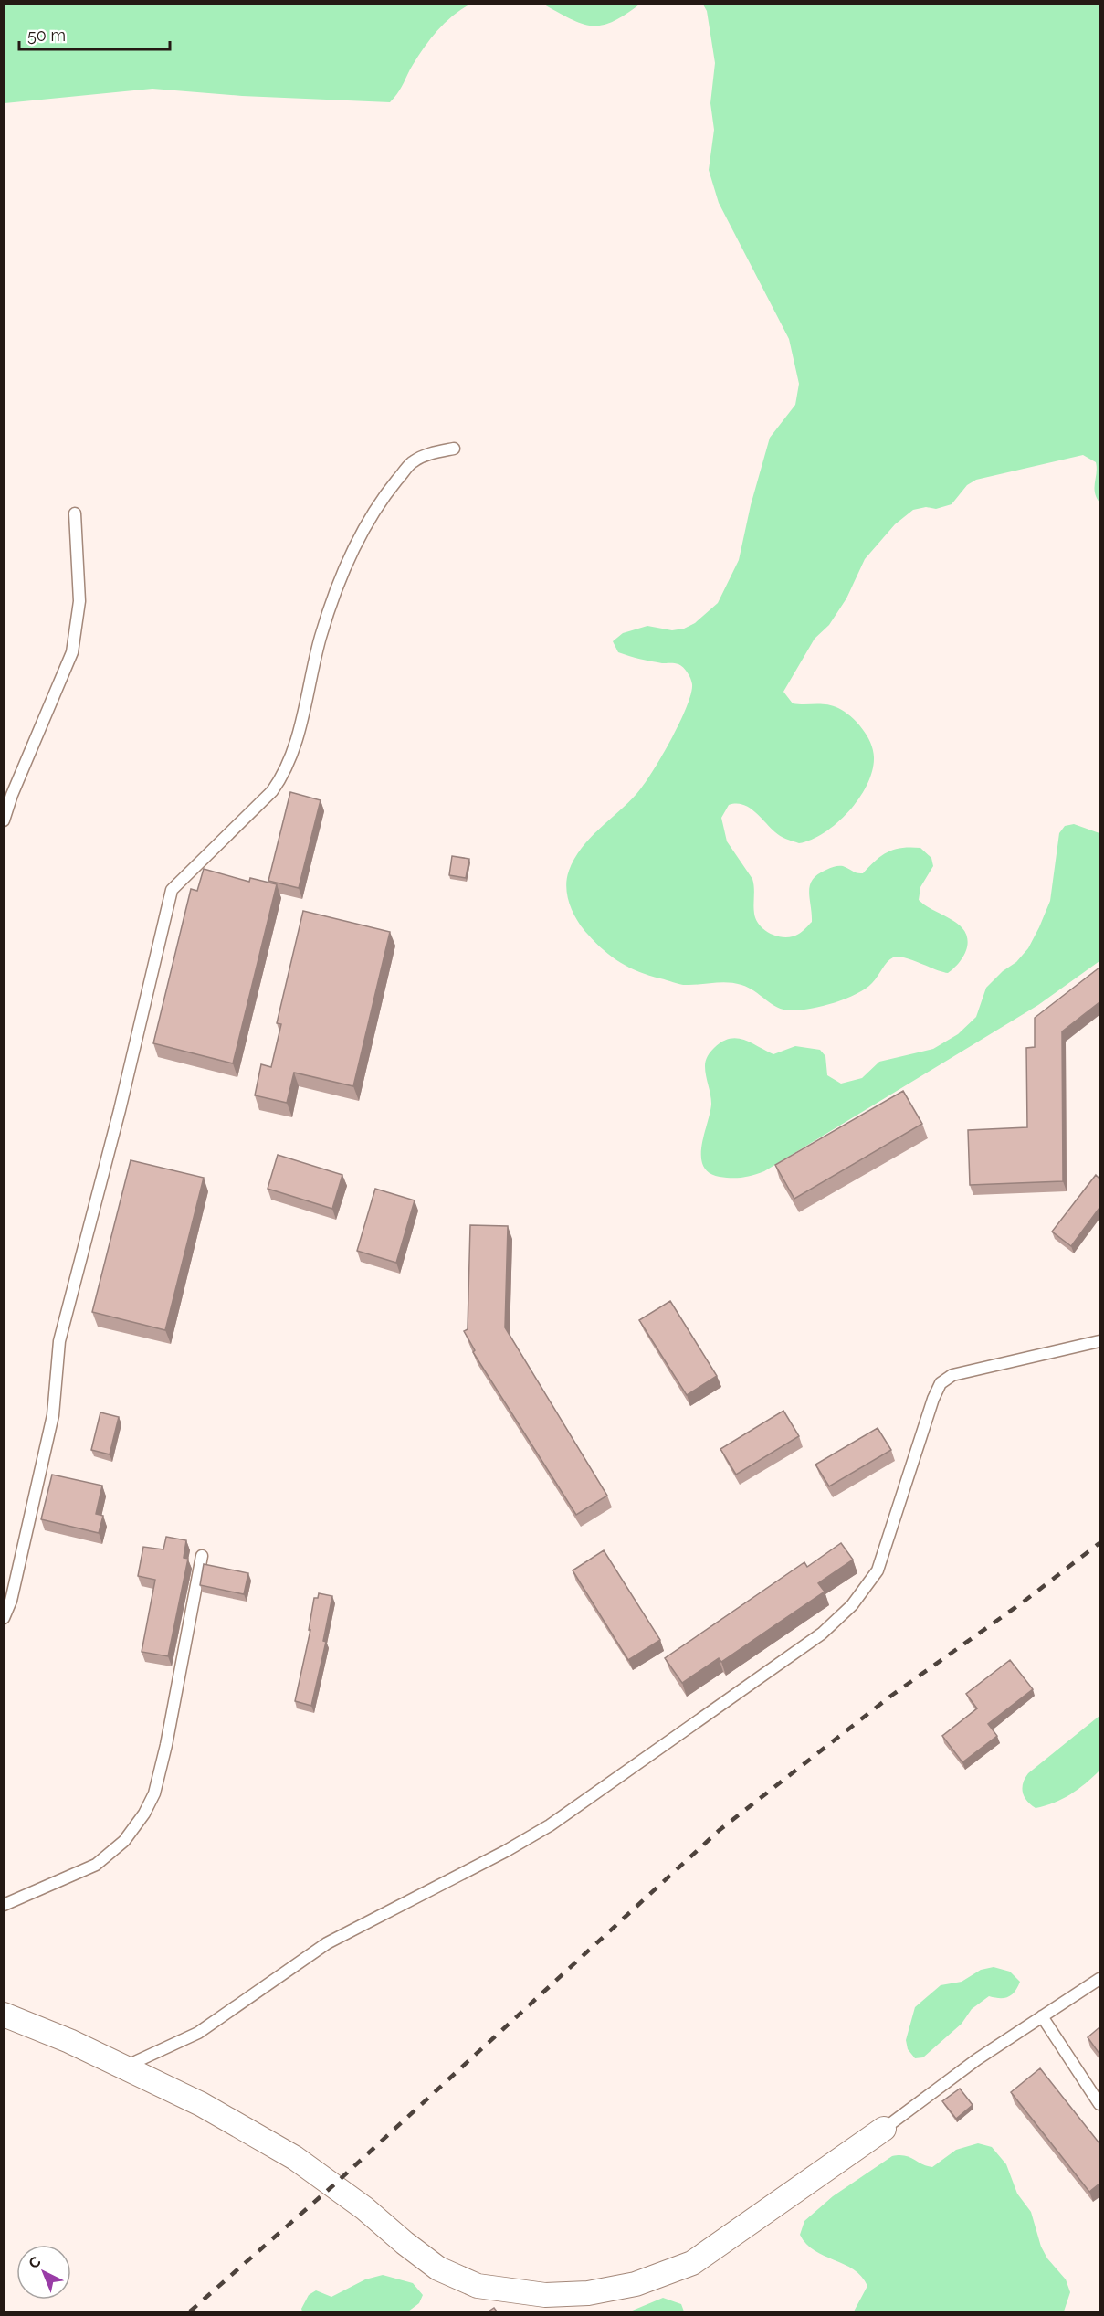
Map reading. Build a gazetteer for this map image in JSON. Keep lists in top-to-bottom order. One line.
{"scale_bar":"50 m","north":"top left"}
